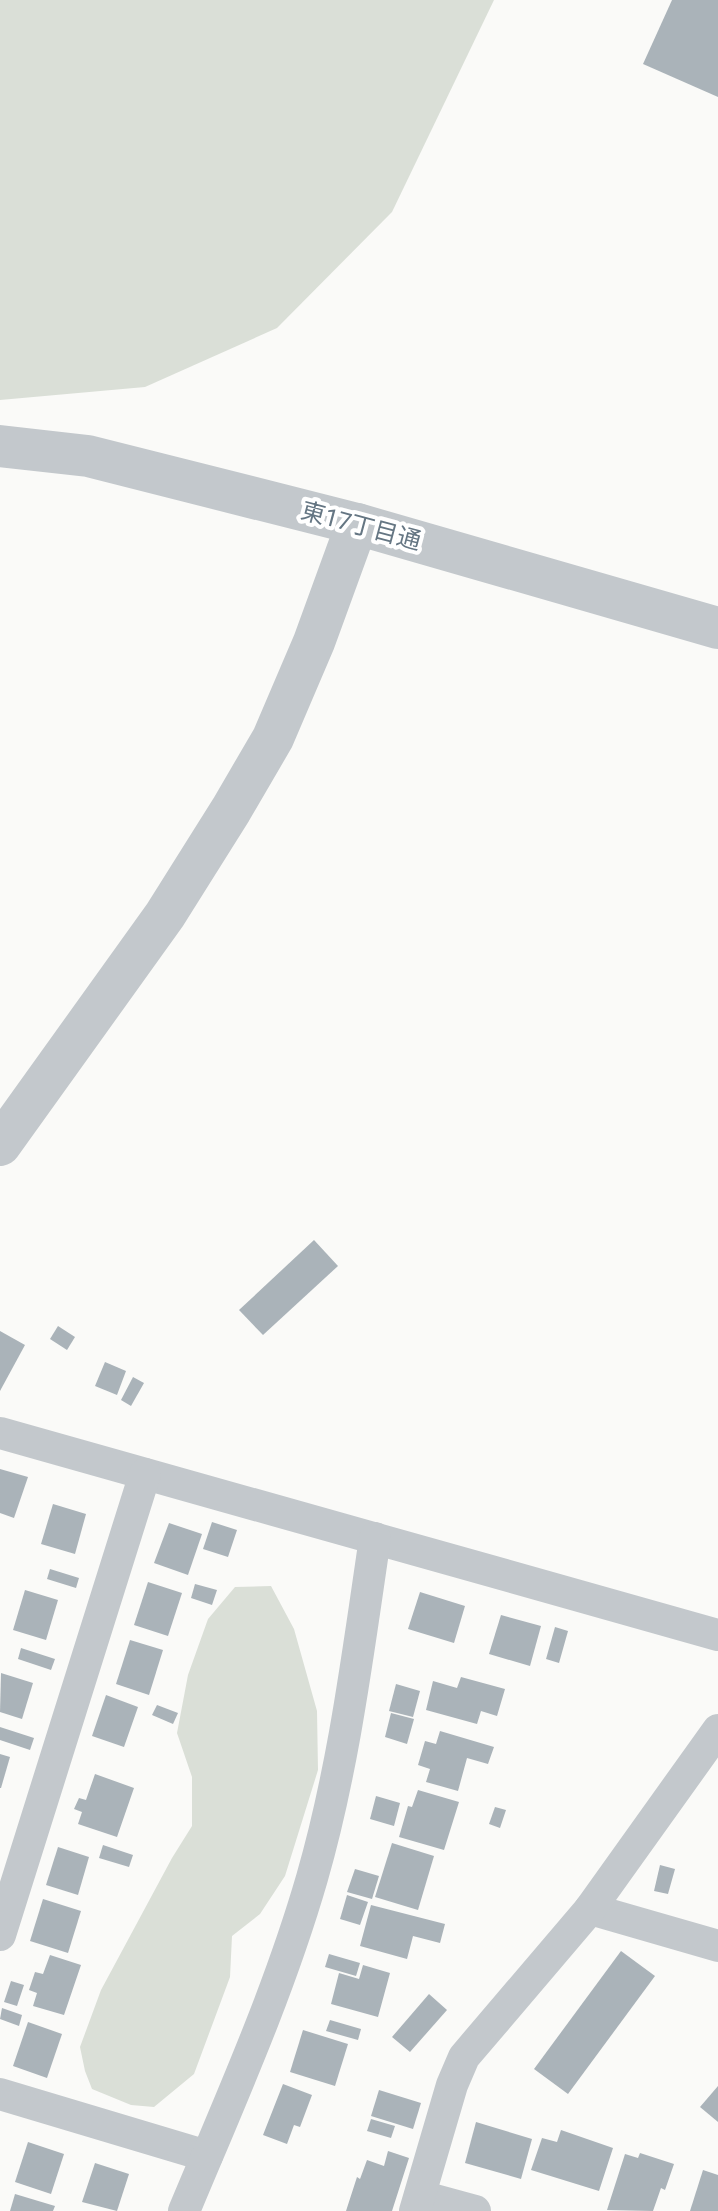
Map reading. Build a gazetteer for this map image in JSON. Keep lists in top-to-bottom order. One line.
{"streets":{"street":["東17丁目通"]}}
